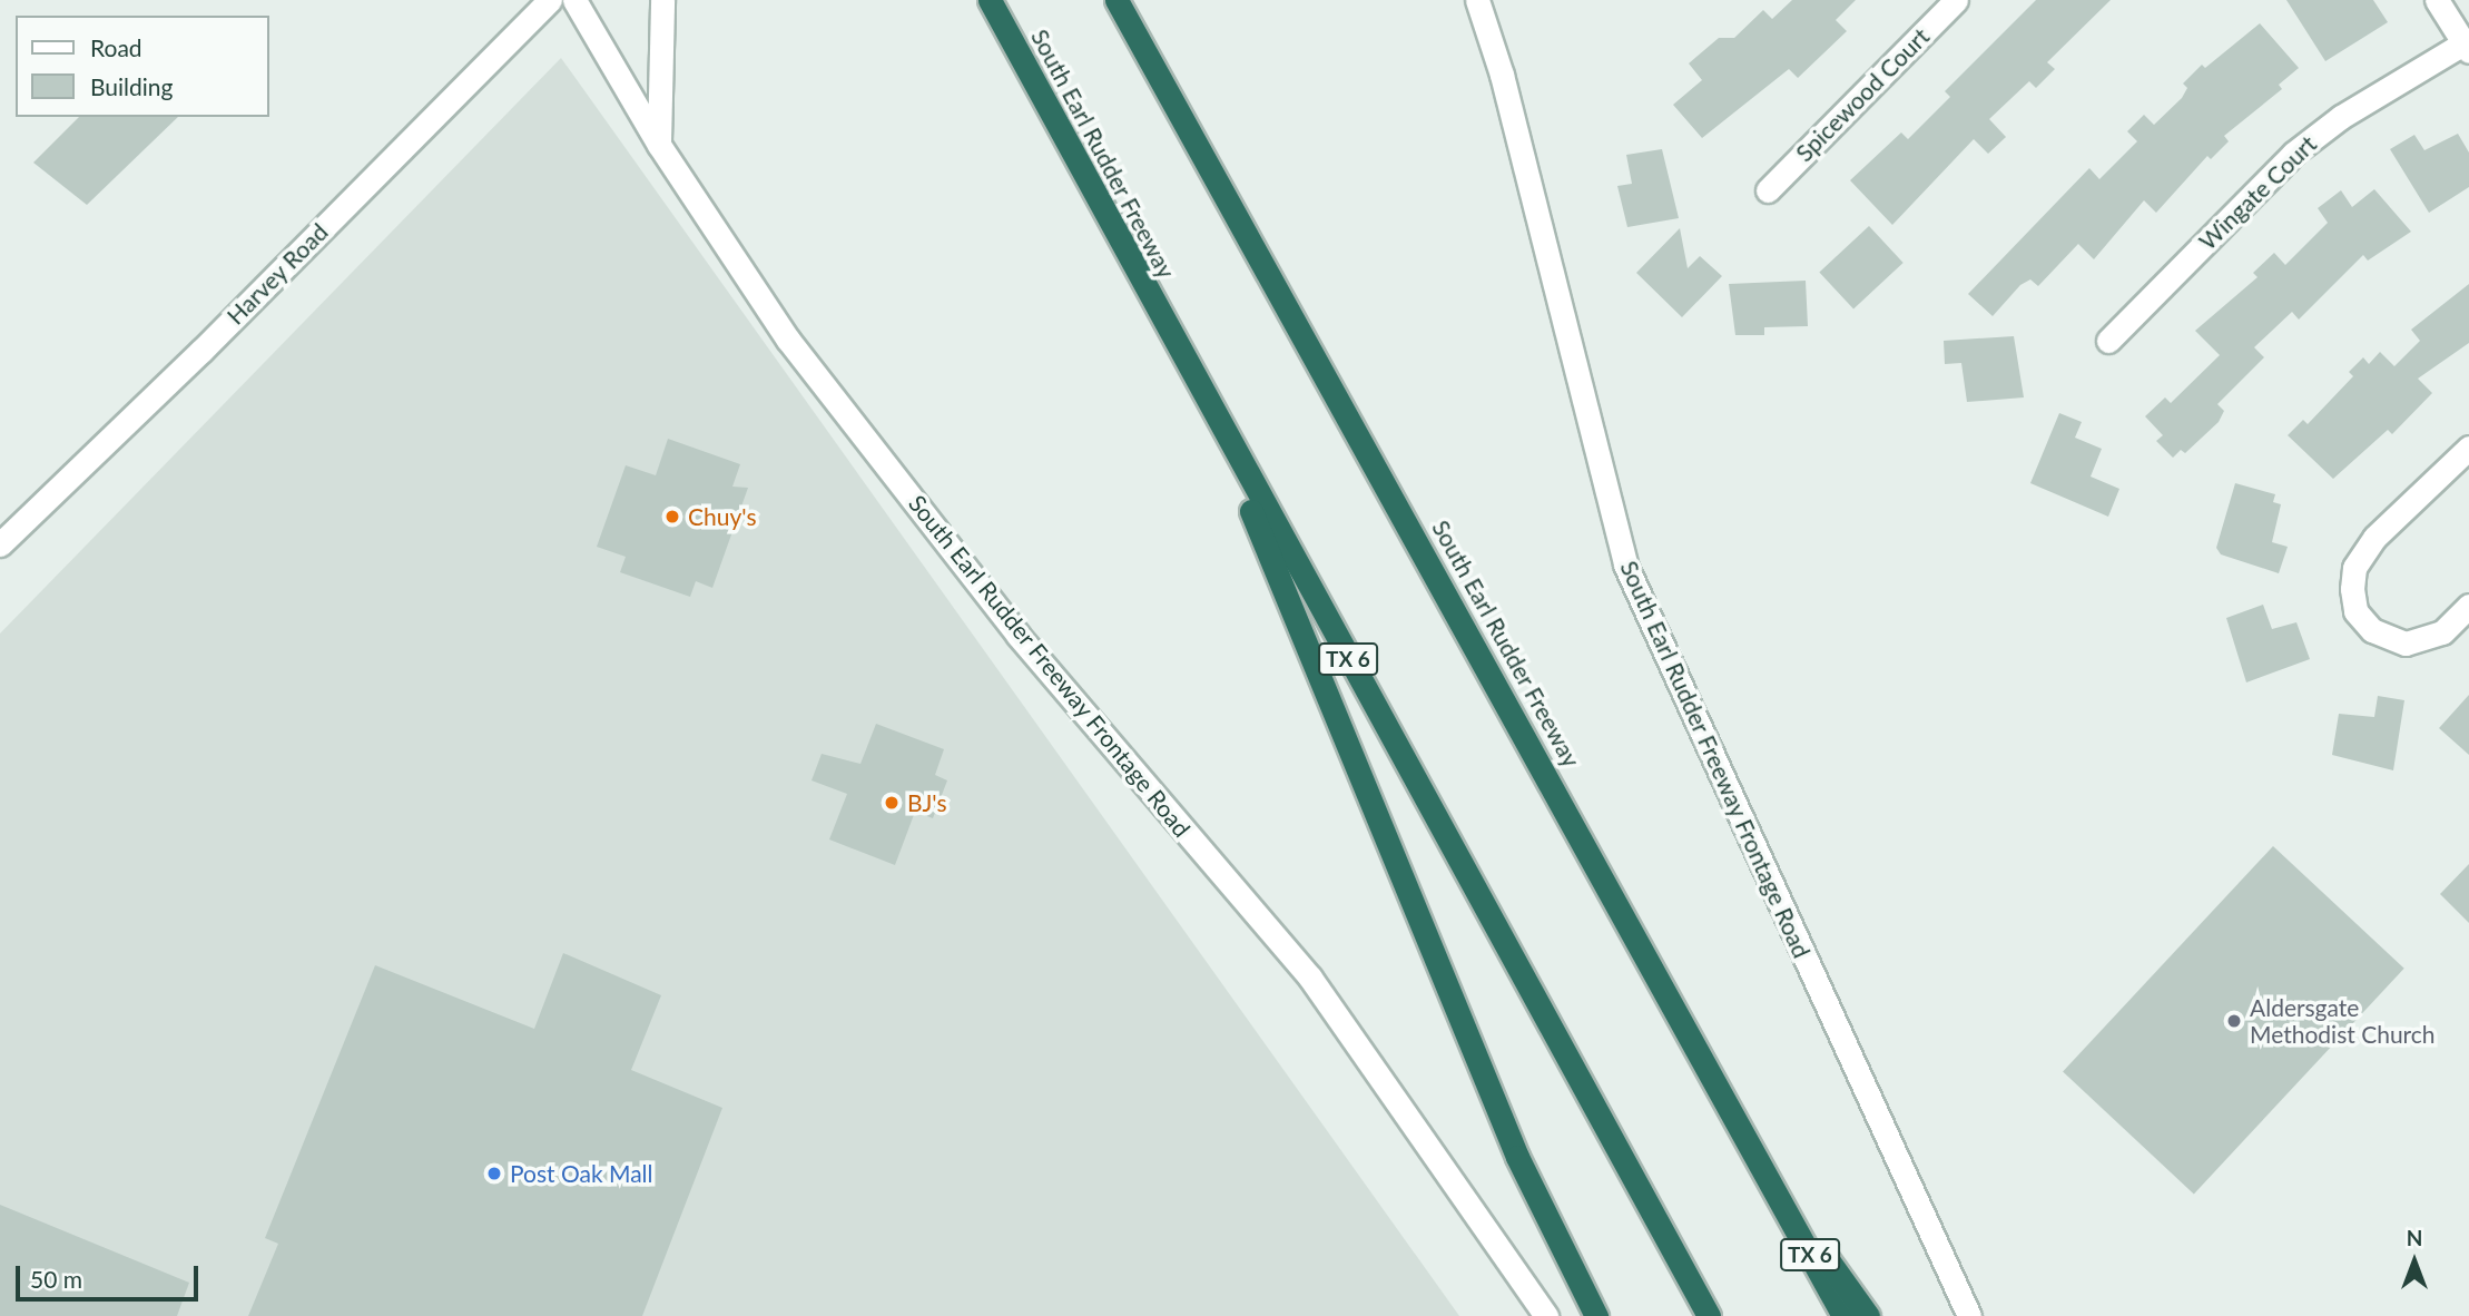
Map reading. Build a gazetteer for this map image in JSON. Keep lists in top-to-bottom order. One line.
{"streets":{"highway":["South Earl Rudder Freeway","TX 6"],"main road":["Spicewood Court","Wingate Court","Harvey Road","South Earl Rudder Freeway Frontage Road"]},"places":["Chuy's","BJ's","Aldersgate Methodist Church","Post Oak Mall"],"legend":["Road","Building"],"scale_bar":"50 m","north":"top"}
